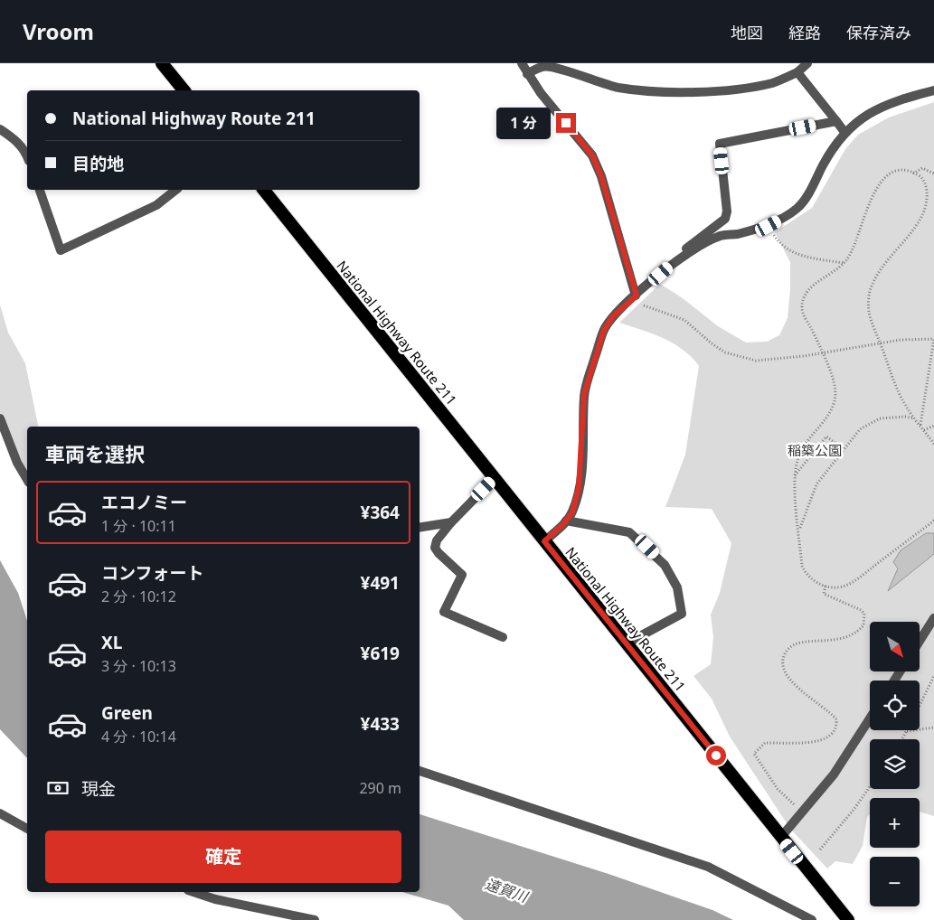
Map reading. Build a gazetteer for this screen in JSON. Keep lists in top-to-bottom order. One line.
{"streets":{"highway":["National Highway Route 211"]},"water":["遠賀川"],"parks":["稲築公園"],"north":"bottom right","page":{"header":"Vroom","nav":["地図","経路","保存済み"],"banner":["National Highway Route 211","目的地"],"bubble":"1 分","heading":"車両を選択","list":[{"name":"エコノミー","note":"1 分 · 10:11","value":"¥364"},{"name":"コンフォート","note":"2 分 · 10:12","value":"¥491"},{"name":"XL","note":"3 分 · 10:13","value":"¥619"},{"name":"Green","note":"4 分 · 10:14","value":"¥433"}],"map_buttons":["+","−"],"pay":["現金","290 m"],"buttons":"確定"}}
